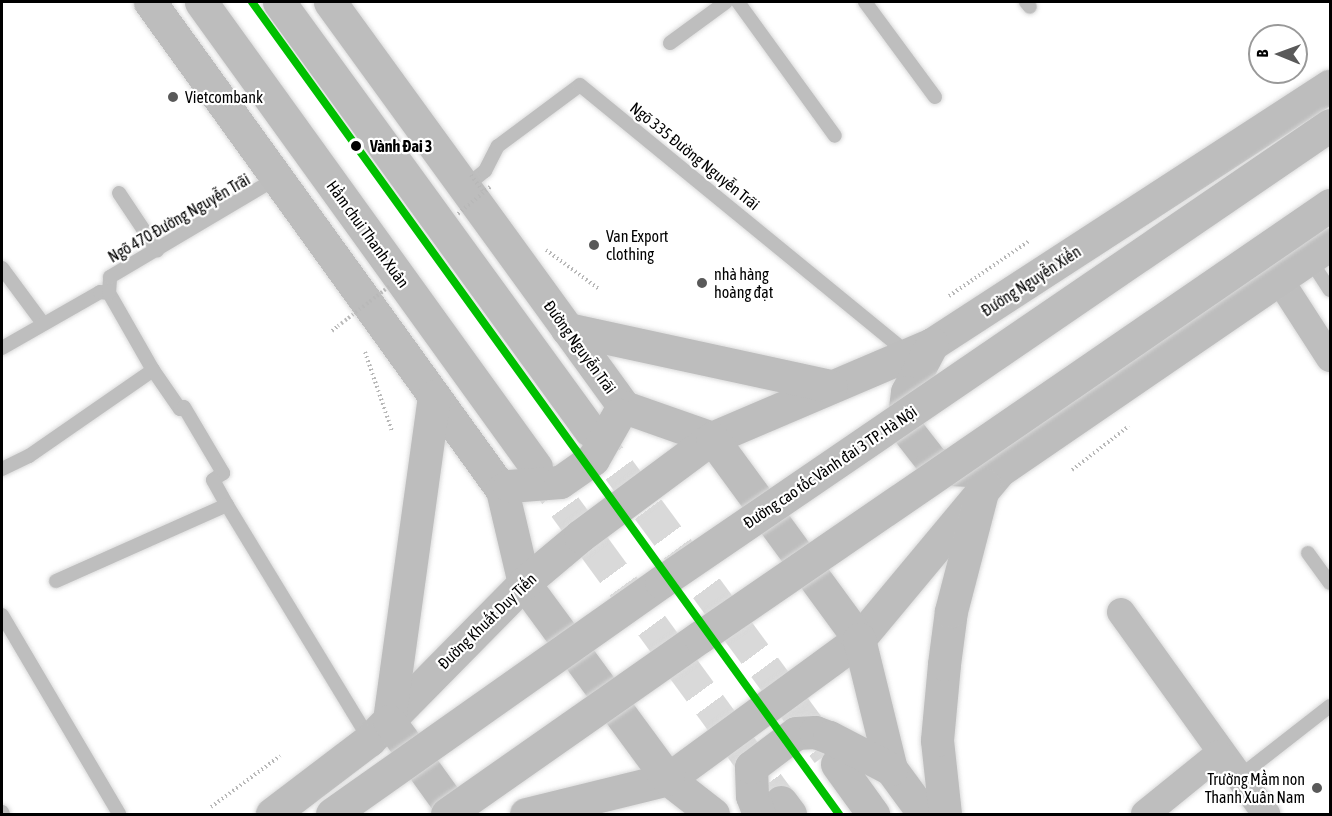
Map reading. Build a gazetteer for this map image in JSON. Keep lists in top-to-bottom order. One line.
{"streets":{"main road":["Hầm chui Thanh Xuân","Đường Nguyễn Xiển","Đường Nguyễn Trãi","Đường cao tốc Vành đai 3 TP. Hà Nội","Đường Khuất Duy Tiến"],"lane":["Ngõ 335 Đường Nguyễn Trãi","Ngõ 470 Đường Nguyễn Trãi"]},"crossings":[["Ngõ 335 Đường Nguyễn Trãi","Đường Nguyễn Xiển"],["Ngõ 335 Đường Nguyễn Trãi","Đường Nguyễn Trãi"],["Đường Nguyễn Xiển","Đường Nguyễn Trãi"],["Đường Nguyễn Xiển","Đường Khuất Duy Tiến"],["Đường Nguyễn Trãi","Đường Khuất Duy Tiến"]],"places":["Vietcombank","Vành Đai 3","Van Export clothing","nhà hàng hoàng đạt","Trường Mầm non Thanh Xuân Nam"],"north":"left"}
